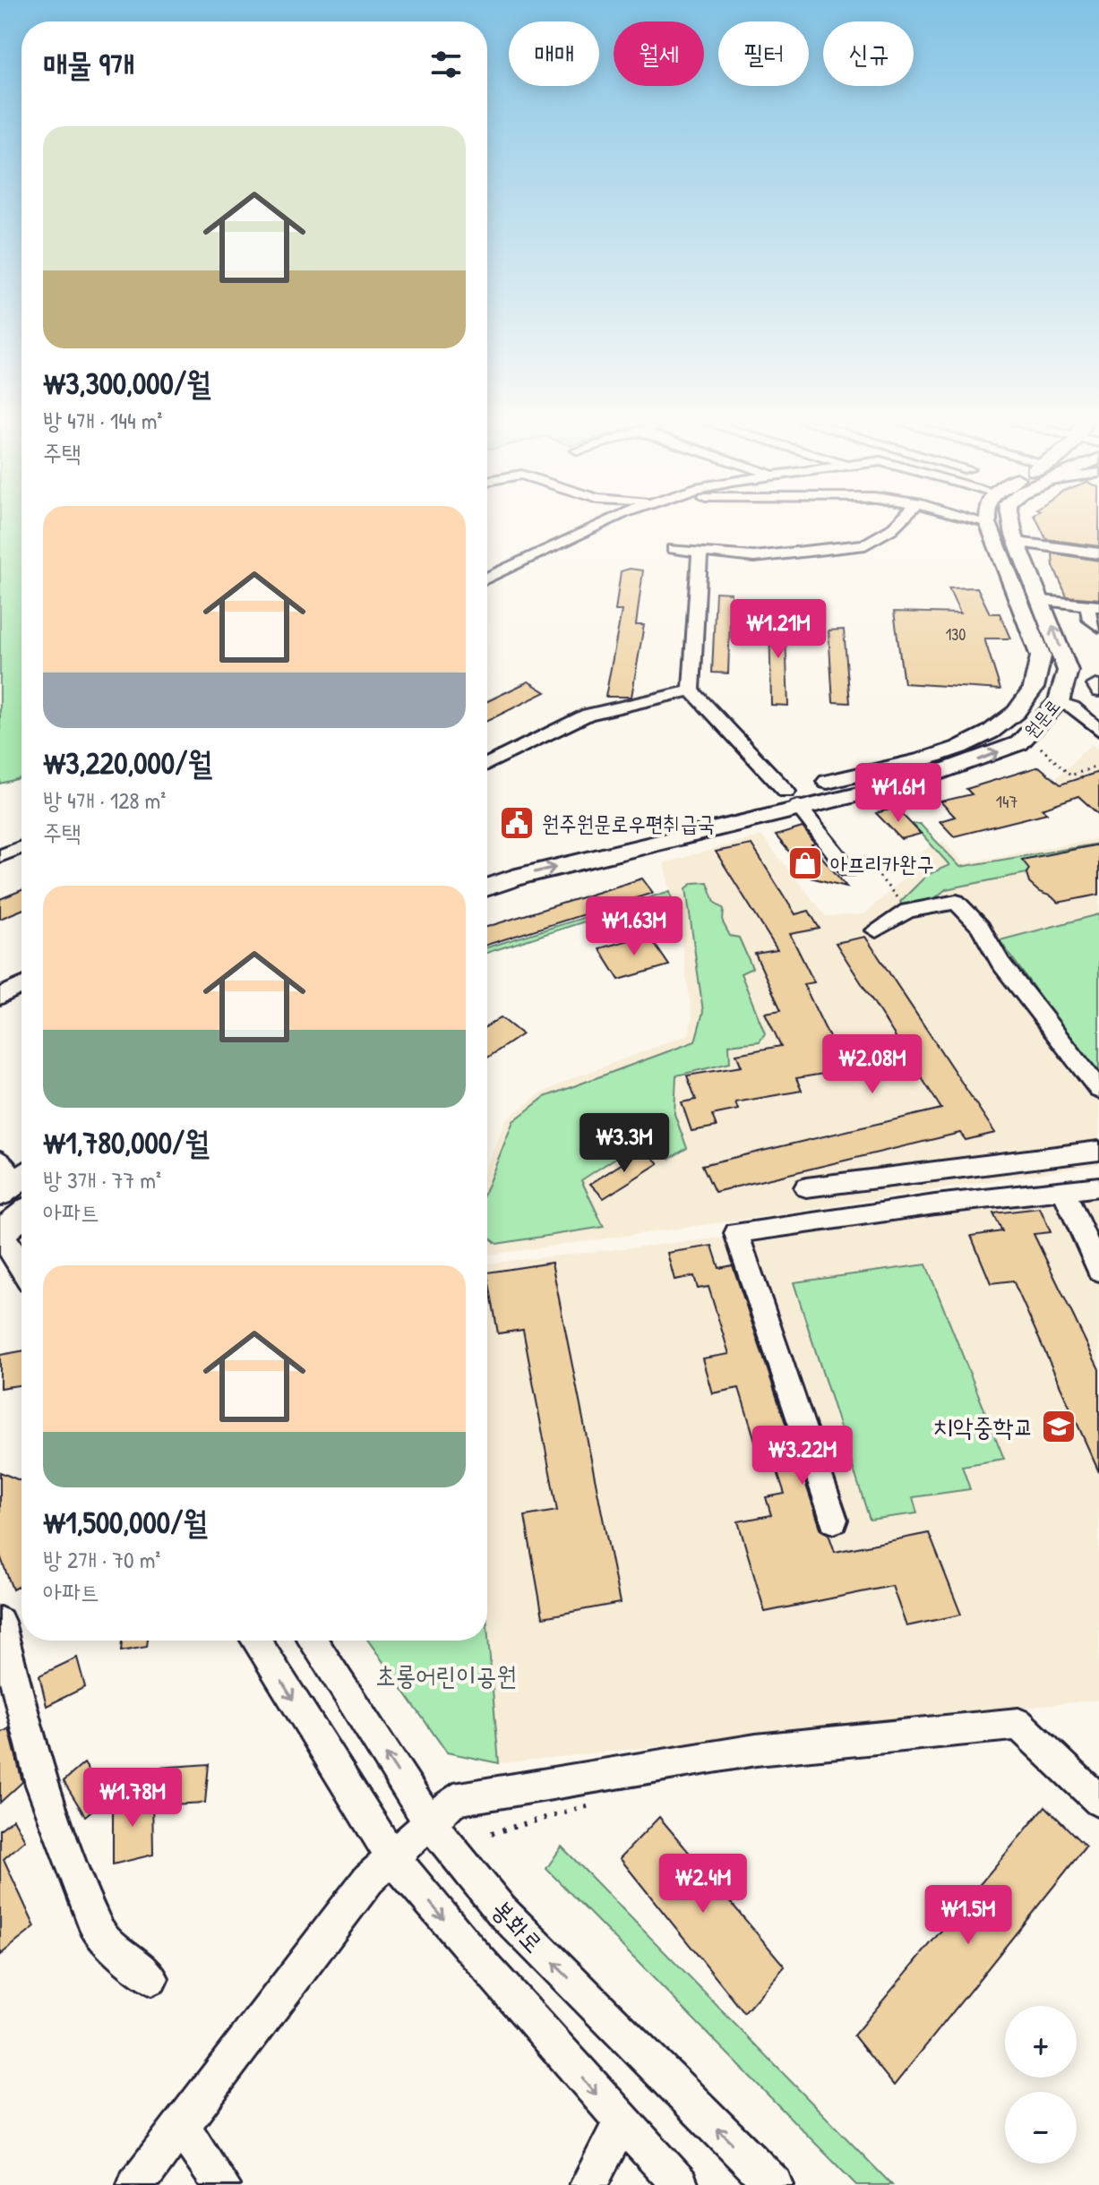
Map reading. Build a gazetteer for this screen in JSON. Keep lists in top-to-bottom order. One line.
{"streets":{"main road":["원문로"],"street":["봉화로"]},"parks":["초롱어린이공원"],"places":{"public building":["원주원문로우편취급국"],"shop":["아프리카완구"],"school or university":["치악중학교"]},"house_numbers":["130","147"],"page":{"chip":["매매","월세","필터","신규"],"heading":"매물 9개","list":[{"name":"₩3,300,000/월","note":"방 4개 · 144 m² · 주택"},{"name":"₩3,220,000/월","note":"방 4개 · 128 m² · 주택"},{"name":"₩1,780,000/월","note":"방 3개 · 77 m² · 아파트"},{"name":"₩1,500,000/월","note":"방 2개 · 70 m² · 아파트"}],"price":["₩1.21M","₩1.6M","₩1.63M","₩2.08M","₩3.3M","₩3.22M","₩1.78M","₩2.4M","₩1.5M"],"map_buttons":["+","−"]}}
